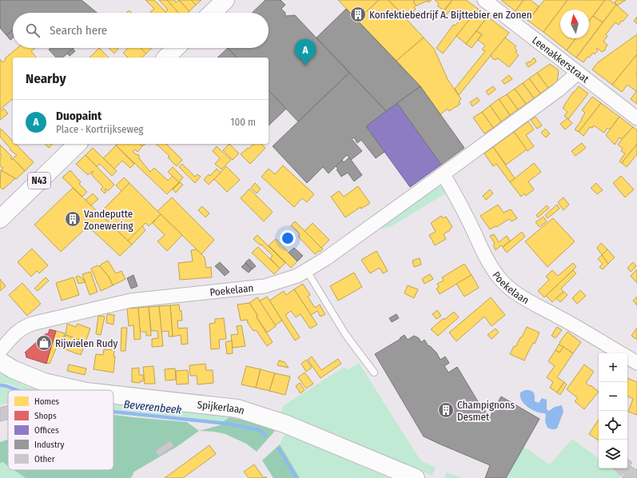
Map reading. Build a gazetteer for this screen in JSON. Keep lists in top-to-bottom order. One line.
{"streets":{"street":["Leenakkerstraat","N43","Poekelaan","Spijkerlaan"]},"crossings":[["Leenakkerstraat","Poekelaan"]],"water":["Beverenbeek"],"places":{"building":["Konfektiebedrijf A. Bijttebier en Zonen","Vandeputte Zonewering","Champignons Desmet"],"shop":["Rijwielen Rudy"]},"legend":["Homes","Shops","Offices","Industry","Other"],"north":"top","page":{"search":"Search here","pins":"A","heading":"Nearby","list":[{"mark":"A","name":"Duopaint","note":"Place · Kortrijkseweg","value":"100 m"}],"map_buttons":["+","−"]}}
